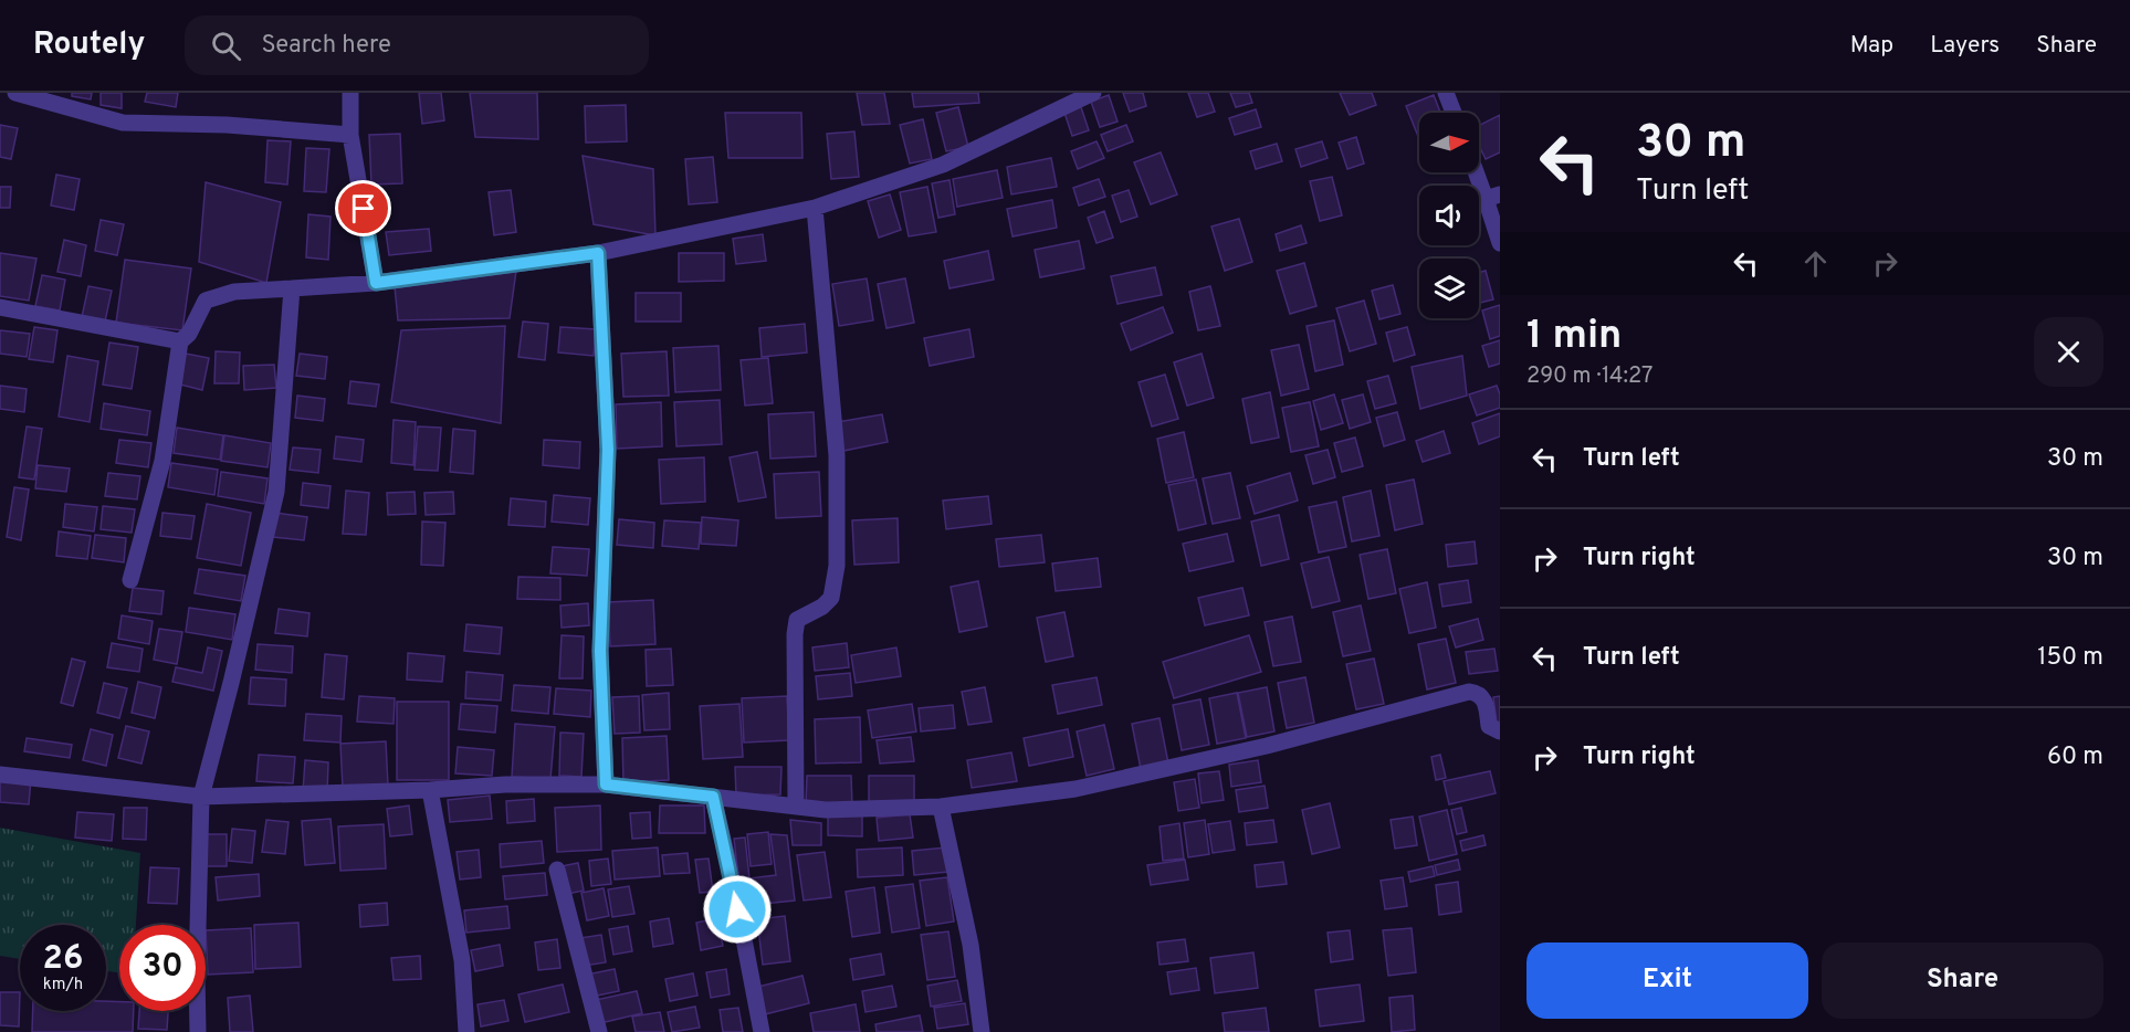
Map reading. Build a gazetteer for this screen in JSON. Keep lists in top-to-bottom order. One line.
{"north":"right","page":{"header":"Routely","search":"Search here","nav":["Map","Layers","Share"],"turn":["30 m","Turn left"],"heading":["1 min","290 m · 14:27"],"list":[{"name":"Turn left","value":"30 m"},{"name":"Turn right","value":"30 m"},{"name":"Turn left","value":"150 m"},{"name":"Turn right","value":"60 m"}],"speed":"26 km/h","limit":"30","buttons":["Exit","Share"]}}
